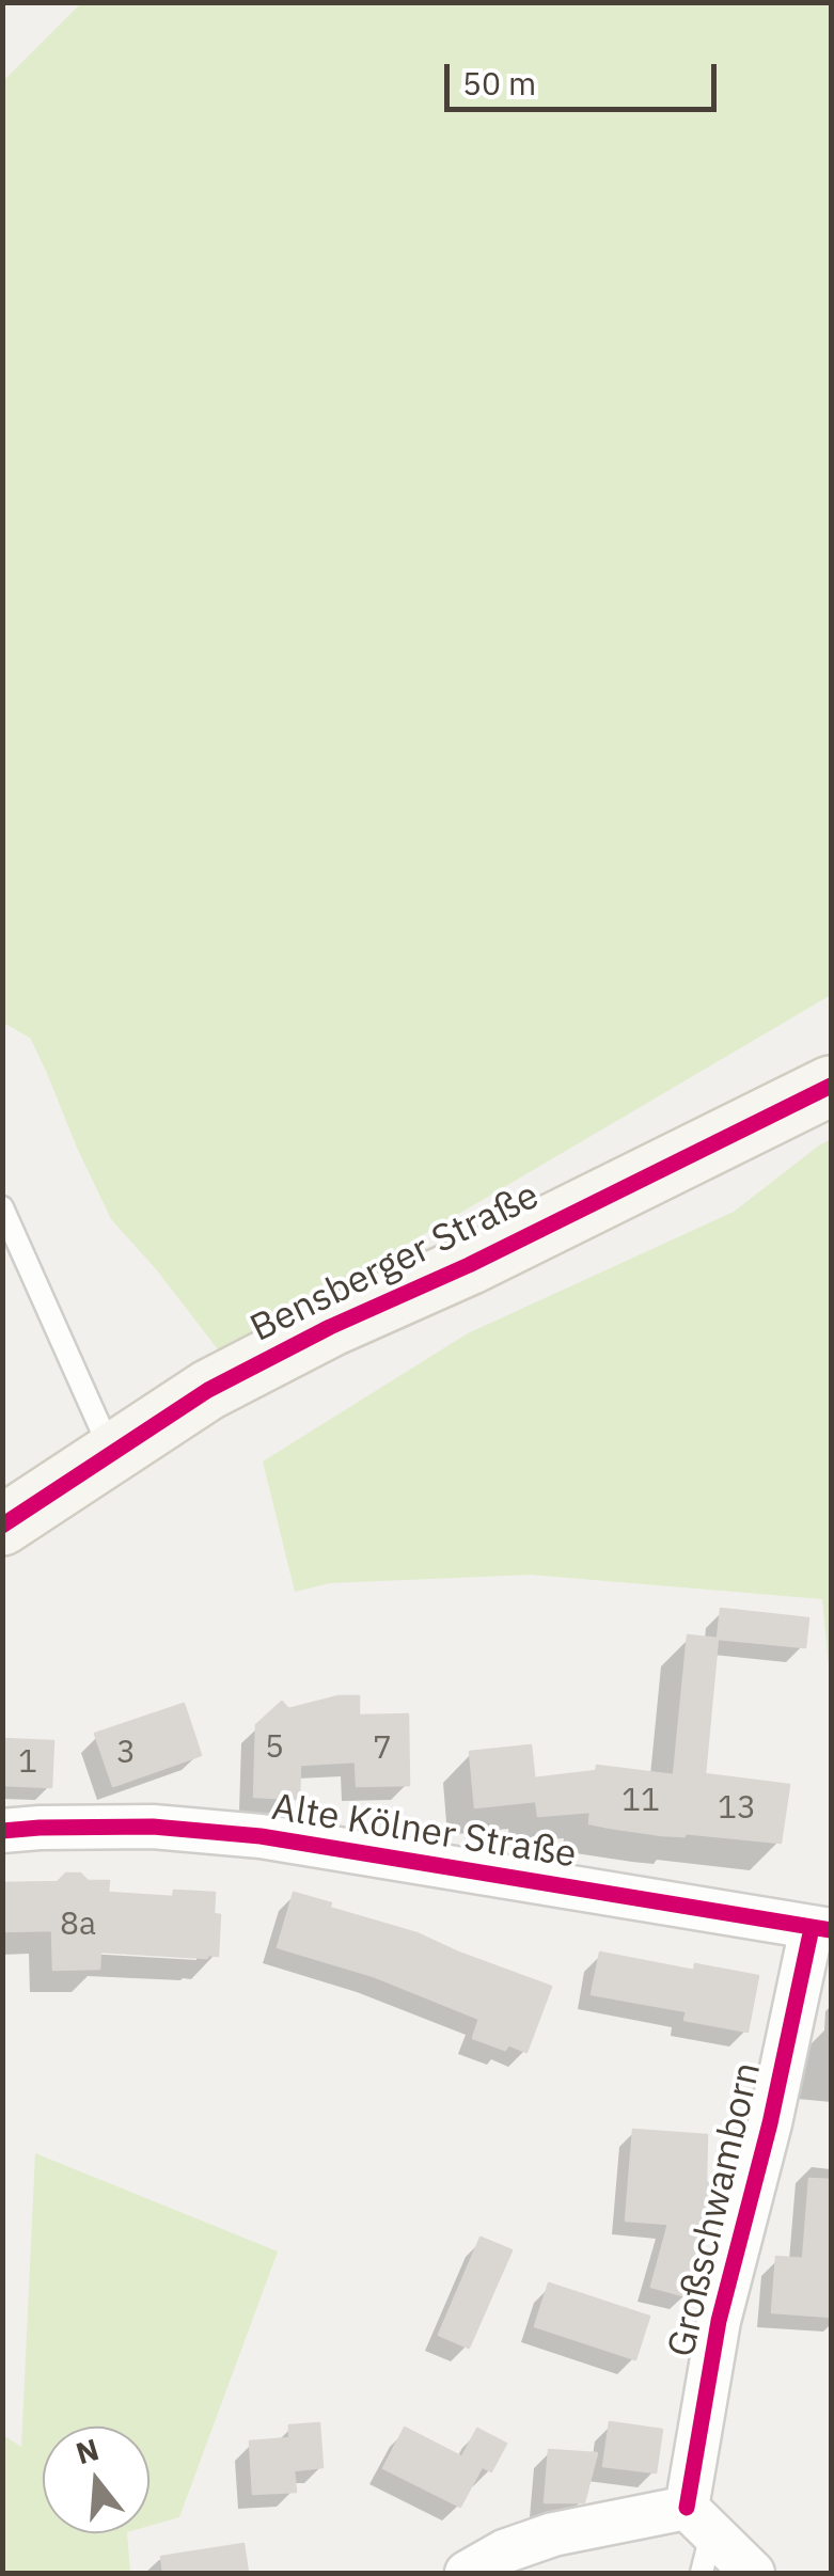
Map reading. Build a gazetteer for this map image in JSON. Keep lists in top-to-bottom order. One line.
{"streets":{"main road":["Bensberger Straße"],"street":["Alte Kölner Straße","Großschwamborn"]},"crossings":[["Alte Kölner Straße","Großschwamborn"]],"house_numbers":["5","7","3","1","11","13","8a"],"scale_bar":"50 m","north":"top"}
